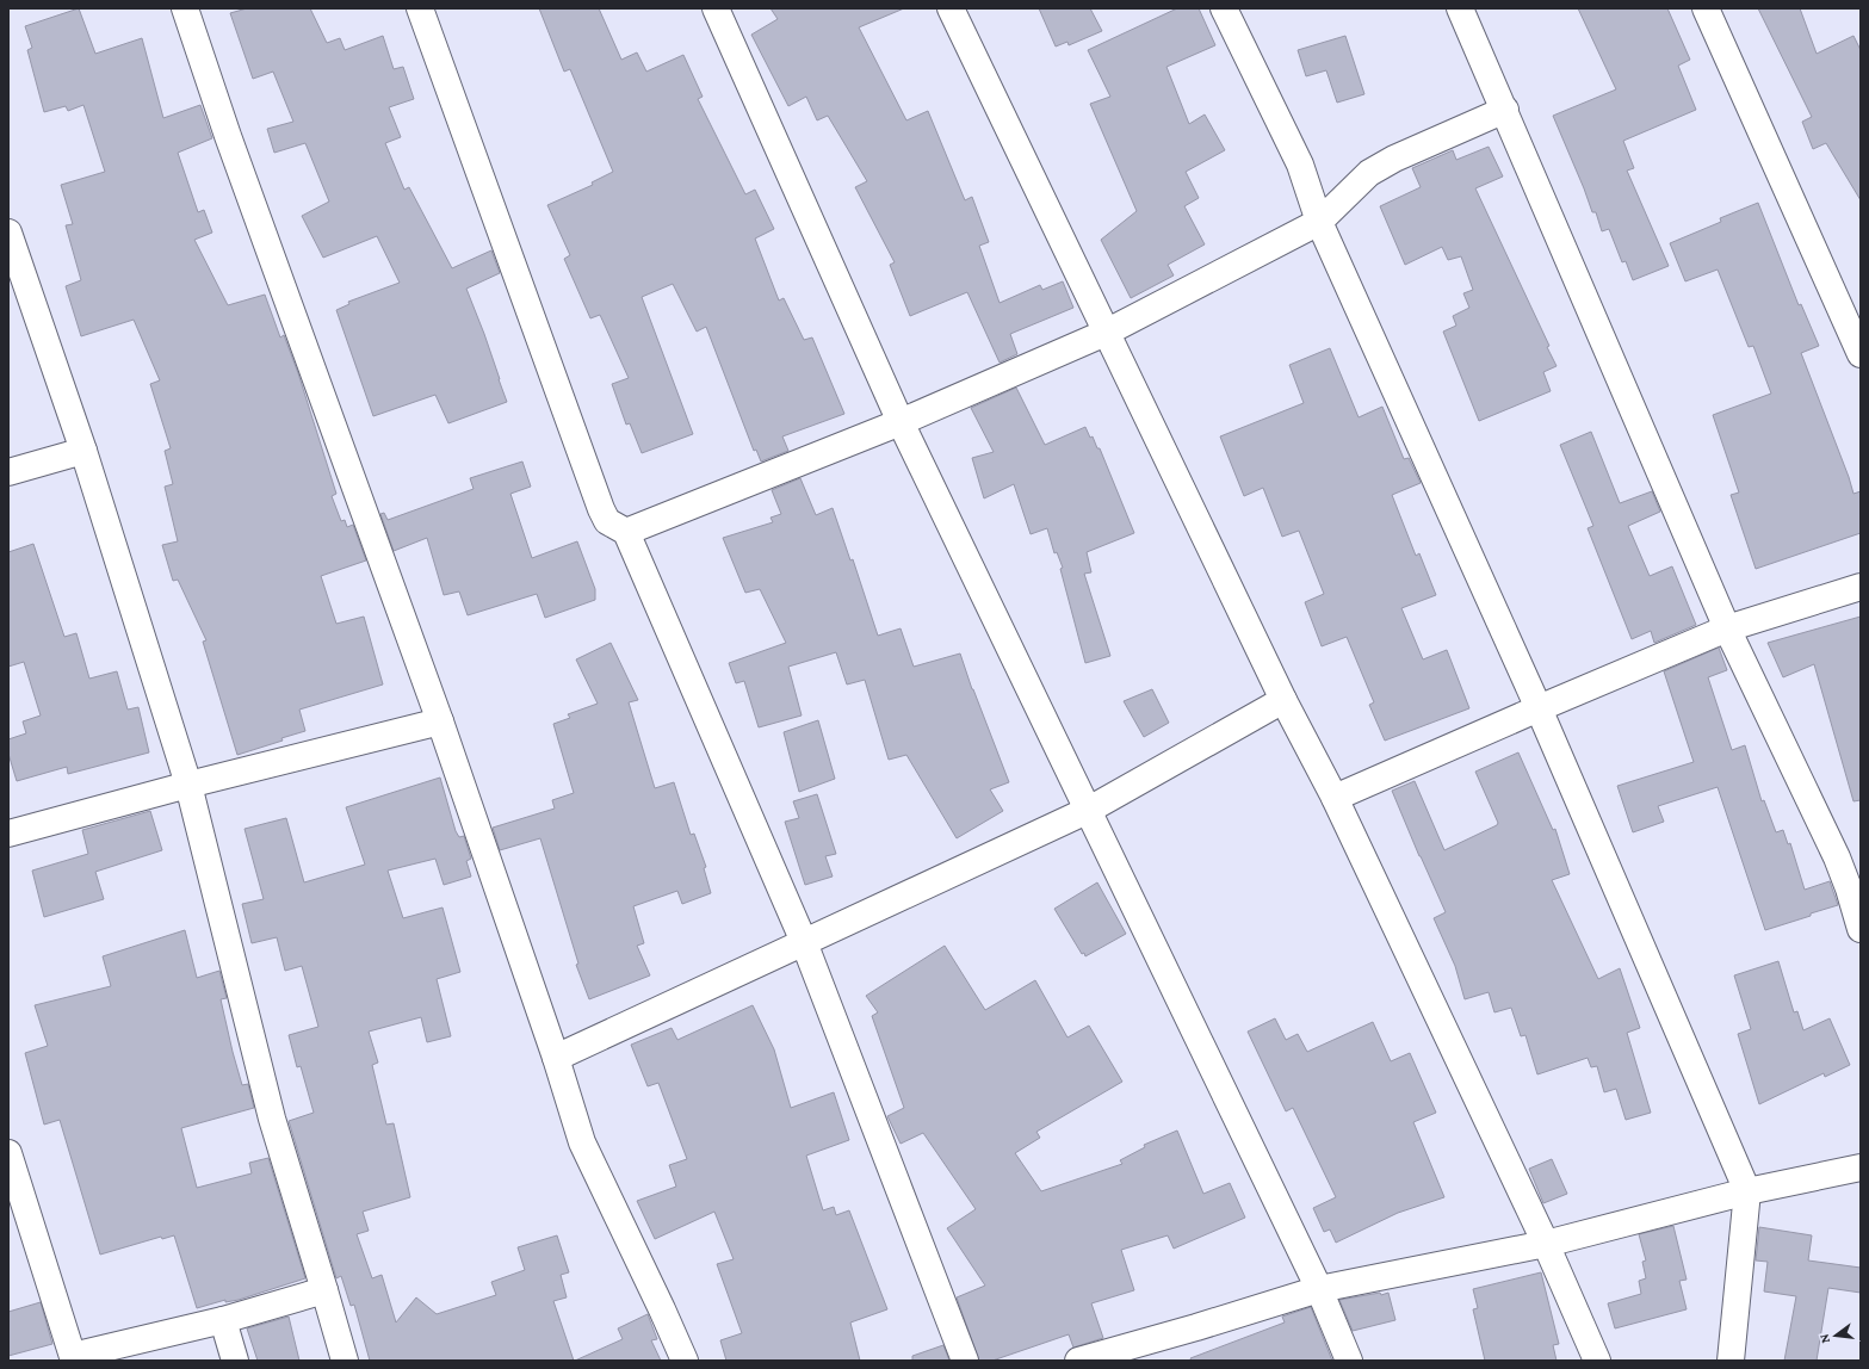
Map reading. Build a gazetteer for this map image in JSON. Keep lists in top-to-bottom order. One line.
{"north":"left"}
